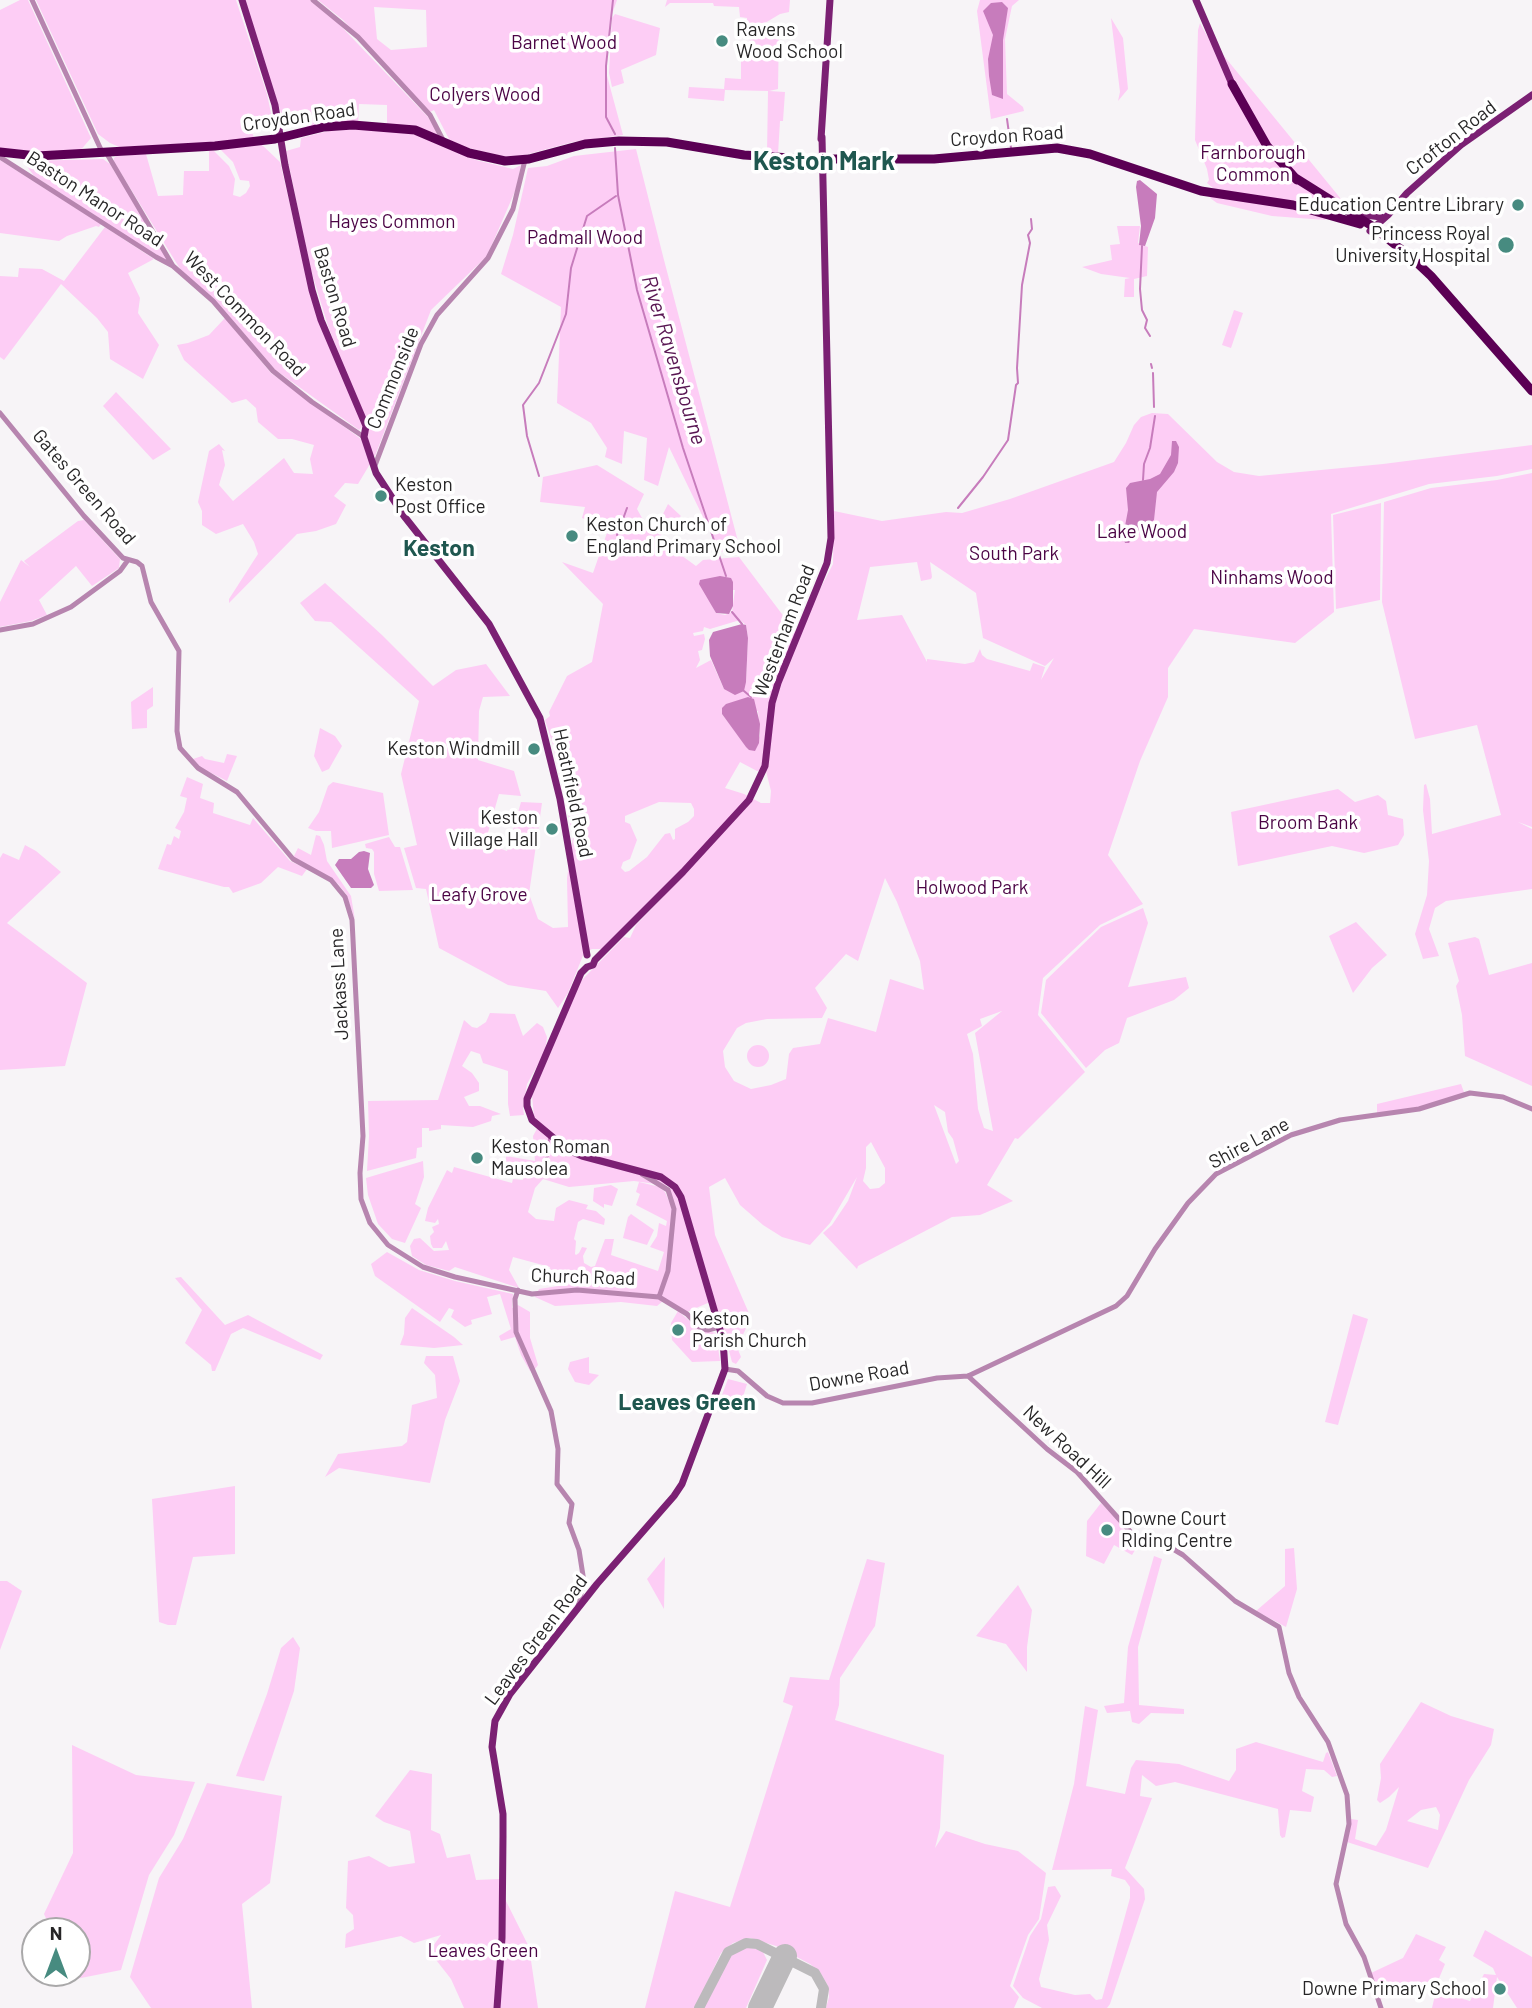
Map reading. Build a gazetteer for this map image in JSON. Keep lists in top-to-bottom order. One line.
{"streets":{"highway":["Croydon Road"],"main road":["Crofton Road","Baston Road","Westerham Road","Heathfield Road","Leaves Green Road"],"street":["Baston Manor Road","West Common Road","Commonside","Gates Green Road","Jackass Lane","Shire Lane","Church Road","Downe Road","New Road Hill"]},"crossings":[["Croydon Road","Crofton Road"],["Croydon Road","Baston Manor Road"],["Croydon Road","Baston Road"],["Croydon Road","West Common Road"],["Croydon Road","Commonside"],["Croydon Road","Westerham Road"],["Baston Manor Road","West Common Road"],["Baston Road","West Common Road"],["Baston Road","Heathfield Road"],["West Common Road","Heathfield Road"],["Commonside","Heathfield Road"],["Gates Green Road","Jackass Lane"],["Westerham Road","Heathfield Road"],["Westerham Road","Church Road"],["Westerham Road","Downe Road"],["Westerham Road","Leaves Green Road"],["Jackass Lane","Church Road"],["Shire Lane","Downe Road"],["Shire Lane","New Road Hill"],["Downe Road","New Road Hill"],["Downe Road","Leaves Green Road"]],"districts":["Keston Mark","Keston","Leaves Green"],"water":["River Ravensbourne"],"parks":["Barnet Wood","Colyers Wood","Farnborough Common","Hayes Common","Padmall Wood","Lake Wood","South Park","Ninhams Wood","Broom Bank","Holwood Park","Leafy Grove","Leaves Green"],"places":["Ravens Wood School","Education Centre Library","Princess Royal University Hospital","Keston Post Office","Keston Church of England Primary School","Keston Windmill","Keston Village Hall","Keston Roman Mausolea","Keston Parish Church","Downe Court RIding Centre","Downe Primary School"],"north":"top"}
